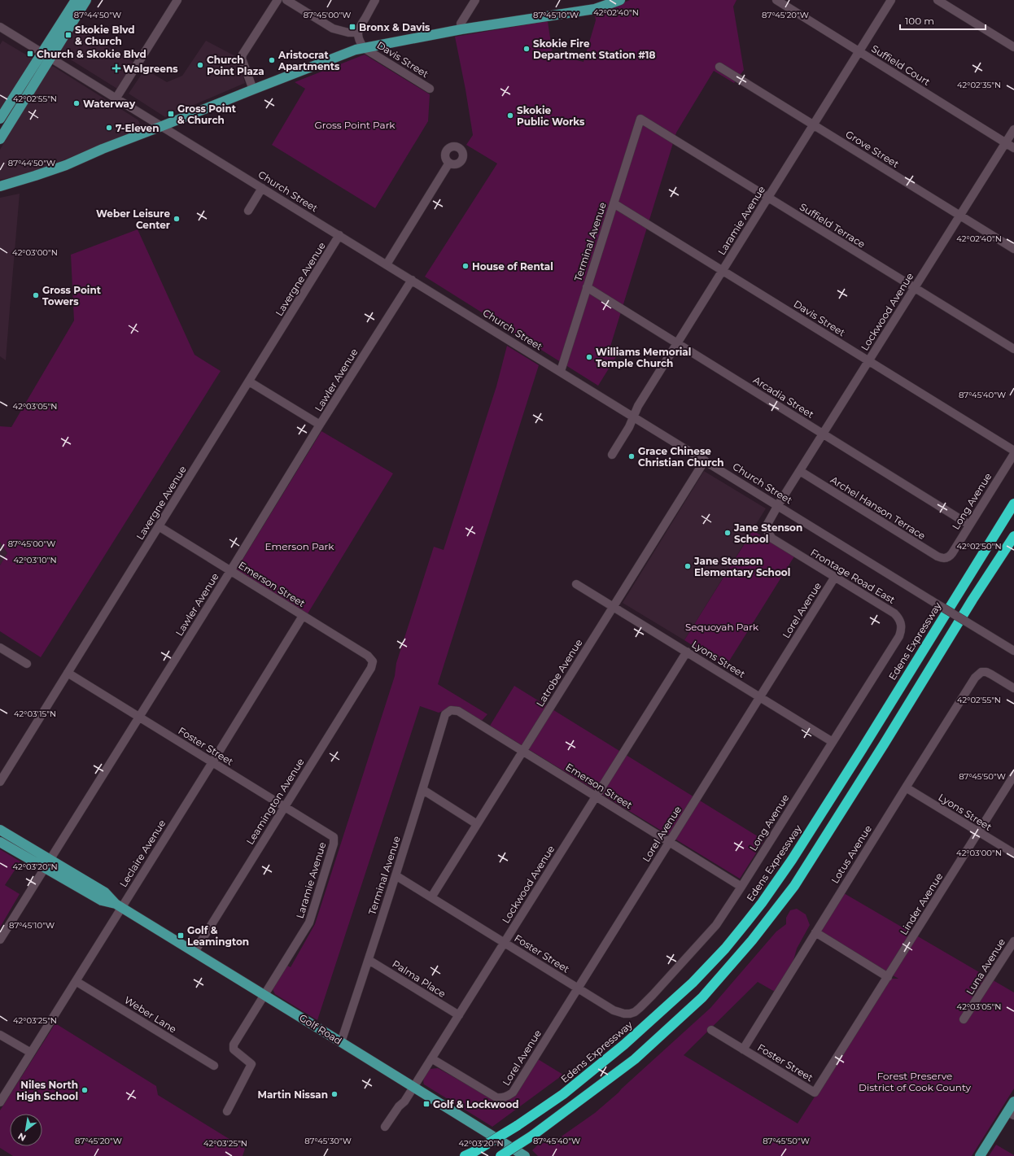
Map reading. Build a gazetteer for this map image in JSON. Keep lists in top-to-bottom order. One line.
{"streets":{"highway":["Edens Expressway"],"main road":["Golf Road"],"street":["Davis Street","Suffield Court","Grove Street","Church Street","Laramie Avenue","Suffield Terrace","Terminal Avenue","Lavergne Avenue","Lockwood Avenue","Lawler Avenue","Arcadia Street","Long Avenue","Archel Hanson Terrace","Frontage Road East","Emerson Street","Lorel Avenue","Lyons Street","Latrobe Avenue","Foster Street","Leamington Avenue","Leclaire Avenue","Lotus Avenue","Linder Avenue","Luna Avenue","Palma Place","Weber Lane"]},"crossings":[["Davis Street","Laramie Avenue"],["Davis Street","Terminal Avenue"],["Davis Street","Lockwood Avenue"],["Suffield Court","Laramie Avenue"],["Suffield Court","Lockwood Avenue"],["Grove Street","Laramie Avenue"],["Grove Street","Lockwood Avenue"],["Church Street","Laramie Avenue"],["Church Street","Terminal Avenue"],["Church Street","Lavergne Avenue"],["Church Street","Lockwood Avenue"],["Church Street","Lawler Avenue"],["Church Street","Frontage Road East"],["Church Street","Latrobe Avenue"],["Laramie Avenue","Suffield Terrace"],["Laramie Avenue","Arcadia Street"],["Laramie Avenue","Foster Street"],["Laramie Avenue","Golf Road"],["Suffield Terrace","Terminal Avenue"],["Suffield Terrace","Lockwood Avenue"],["Terminal Avenue","Arcadia Street"],["Terminal Avenue","Emerson Street"],["Terminal Avenue","Foster Street"],["Terminal Avenue","Palma Place"],["Terminal Avenue","Golf Road"],["Lavergne Avenue","Emerson Street"],["Lavergne Avenue","Foster Street"],["Lockwood Avenue","Arcadia Street"],["Lockwood Avenue","Archel Hanson Terrace"],["Lockwood Avenue","Frontage Road East"],["Lockwood Avenue","Emerson Street"],["Lockwood Avenue","Lorel Avenue"],["Lockwood Avenue","Lyons Street"],["Lockwood Avenue","Foster Street"],["Lockwood Avenue","Palma Place"],["Lockwood Avenue","Golf Road"],["Lawler Avenue","Emerson Street"],["Lawler Avenue","Foster Street"],["Lawler Avenue","Golf Road"],["Arcadia Street","Long Avenue"],["Long Avenue","Archel Hanson Terrace"],["Long Avenue","Frontage Road East"],["Long Avenue","Emerson Street"],["Long Avenue","Lyons Street"],["Long Avenue","Foster Street"],["Frontage Road East","Lorel Avenue"],["Emerson Street","Lorel Avenue"],["Emerson Street","Latrobe Avenue"],["Emerson Street","Leamington Avenue"],["Emerson Street","Leclaire Avenue"],["Lorel Avenue","Lyons Street"],["Lorel Avenue","Foster Street"],["Lyons Street","Latrobe Avenue"],["Lyons Street","Lotus Avenue"],["Lyons Street","Linder Avenue"],["Latrobe Avenue","Foster Street"],["Foster Street","Leamington Avenue"],["Foster Street","Leclaire Avenue"],["Foster Street","Lotus Avenue"],["Foster Street","Linder Avenue"],["Leamington Avenue","Golf Road"],["Leclaire Avenue","Weber Lane"],["Leclaire Avenue","Golf Road"]],"parks":["Gross Point Park","Emerson Park","Sequoyah Park","Forest Preserve District of Cook County"],"places":{"transit":["Bronx & Davis","Skokie Blvd & Church","Church & Skokie Blvd","Gross Point & Church","Golf & Leamington","Golf & Lockwood"],"other":["Skokie Fire Department Station #18","Aristocrat Apartments","Church Point Plaza","Waterway","Skokie Public Works","7-Eleven","Weber Leisure Center","House of Rental","Gross Point Towers","Williams Memorial Temple Church","Grace Chinese Christian Church","Jane Stenson School","Jane Stenson Elementary School","Niles North High School","Martin Nissan"],"health":["Walgreens"]},"scale_bar":"100 m","north":"bottom left","coordinates":["42°02'40\"N","87°45'10\"W","87°45'20\"W","87°44'50\"W","87°45'00\"W","42°02'35\"N","42°02'55\"N","42°03'00\"N","87°45'40\"W","42°03'05\"N","42°02'50\"N","42°03'10\"N","42°03'15\"N","87°45'50\"W","42°03'20\"N","42°03'25\"N","87°45'30\"W"]}
